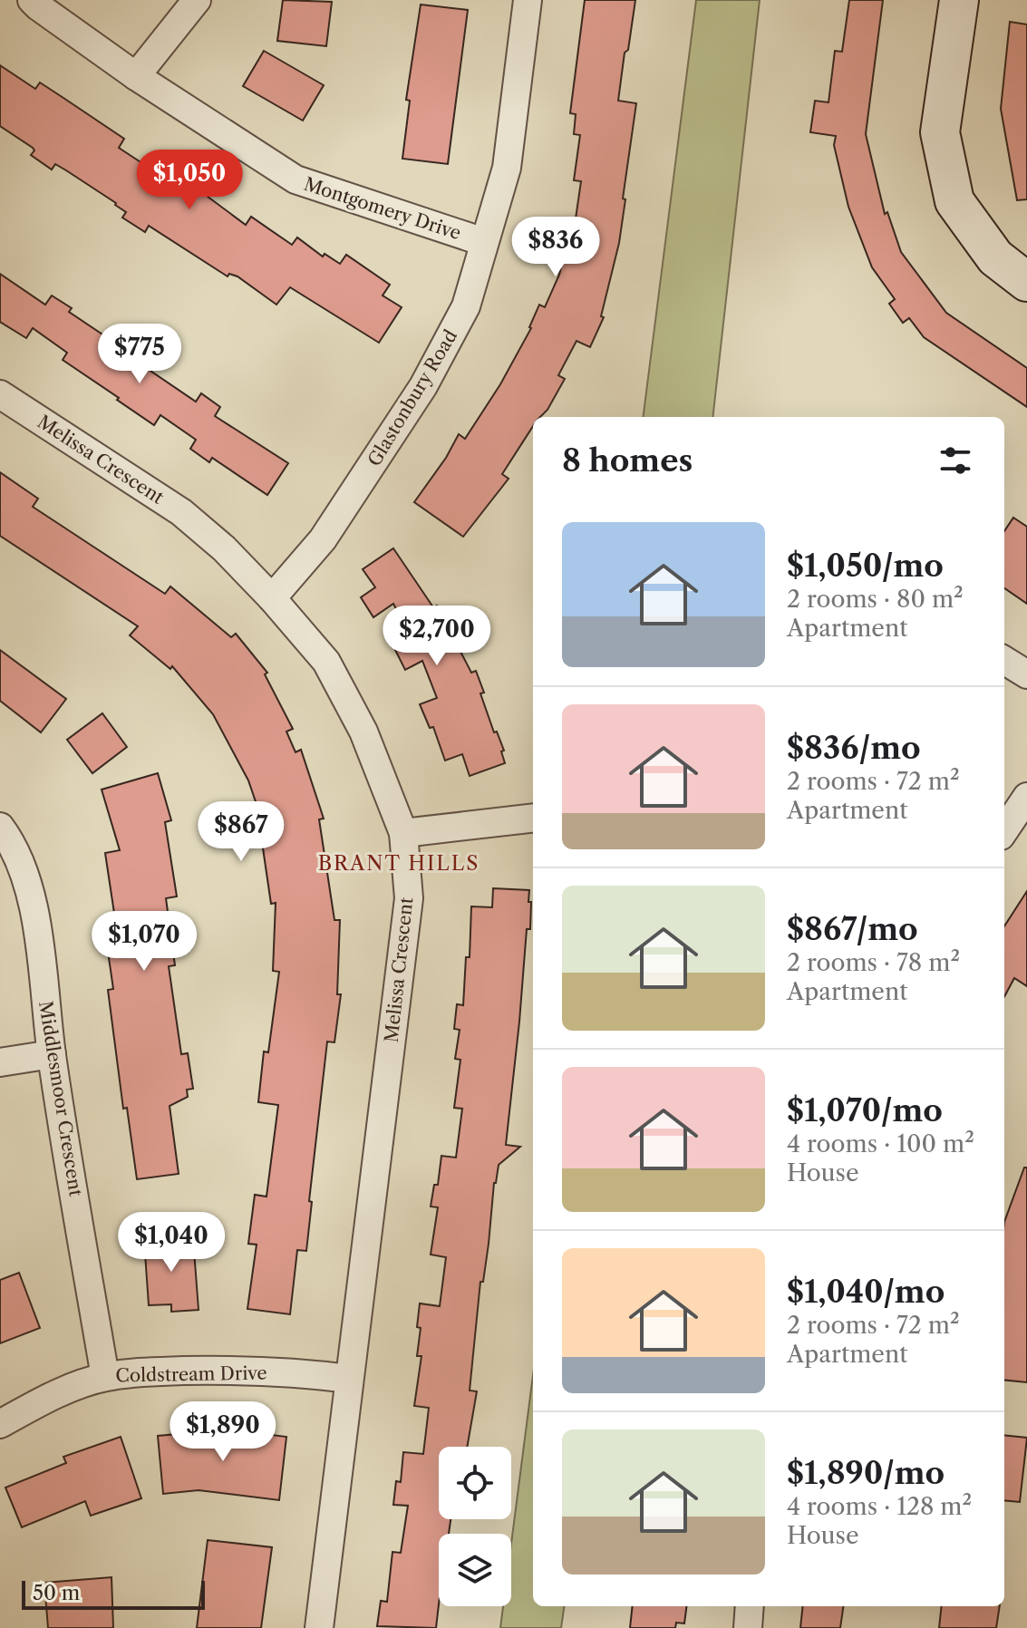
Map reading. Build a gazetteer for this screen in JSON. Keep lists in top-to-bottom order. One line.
{"streets":{"street":["Montgomery Drive","Glastonbury Road","Melissa Crescent","Middlesmoor Crescent","Coldstream Drive"]},"crossings":[["Montgomery Drive","Glastonbury Road"],["Glastonbury Road","Melissa Crescent"],["Melissa Crescent","Coldstream Drive"],["Middlesmoor Crescent","Coldstream Drive"]],"districts":["BRANT HILLS"],"scale_bar":"50 m","page":{"price":["$1,050","$836","$775","$2,700","$867","$1,070","$1,040","$1,890"],"heading":"8 homes","list":[{"name":"$1,050/mo","note":"2 rooms · 80 m² · Apartment"},{"name":"$836/mo","note":"2 rooms · 72 m² · Apartment"},{"name":"$867/mo","note":"2 rooms · 78 m² · Apartment"},{"name":"$1,070/mo","note":"4 rooms · 100 m² · House"},{"name":"$1,040/mo","note":"2 rooms · 72 m² · Apartment"},{"name":"$1,890/mo","note":"4 rooms · 128 m² · House"}],"scale":"50 m"}}
